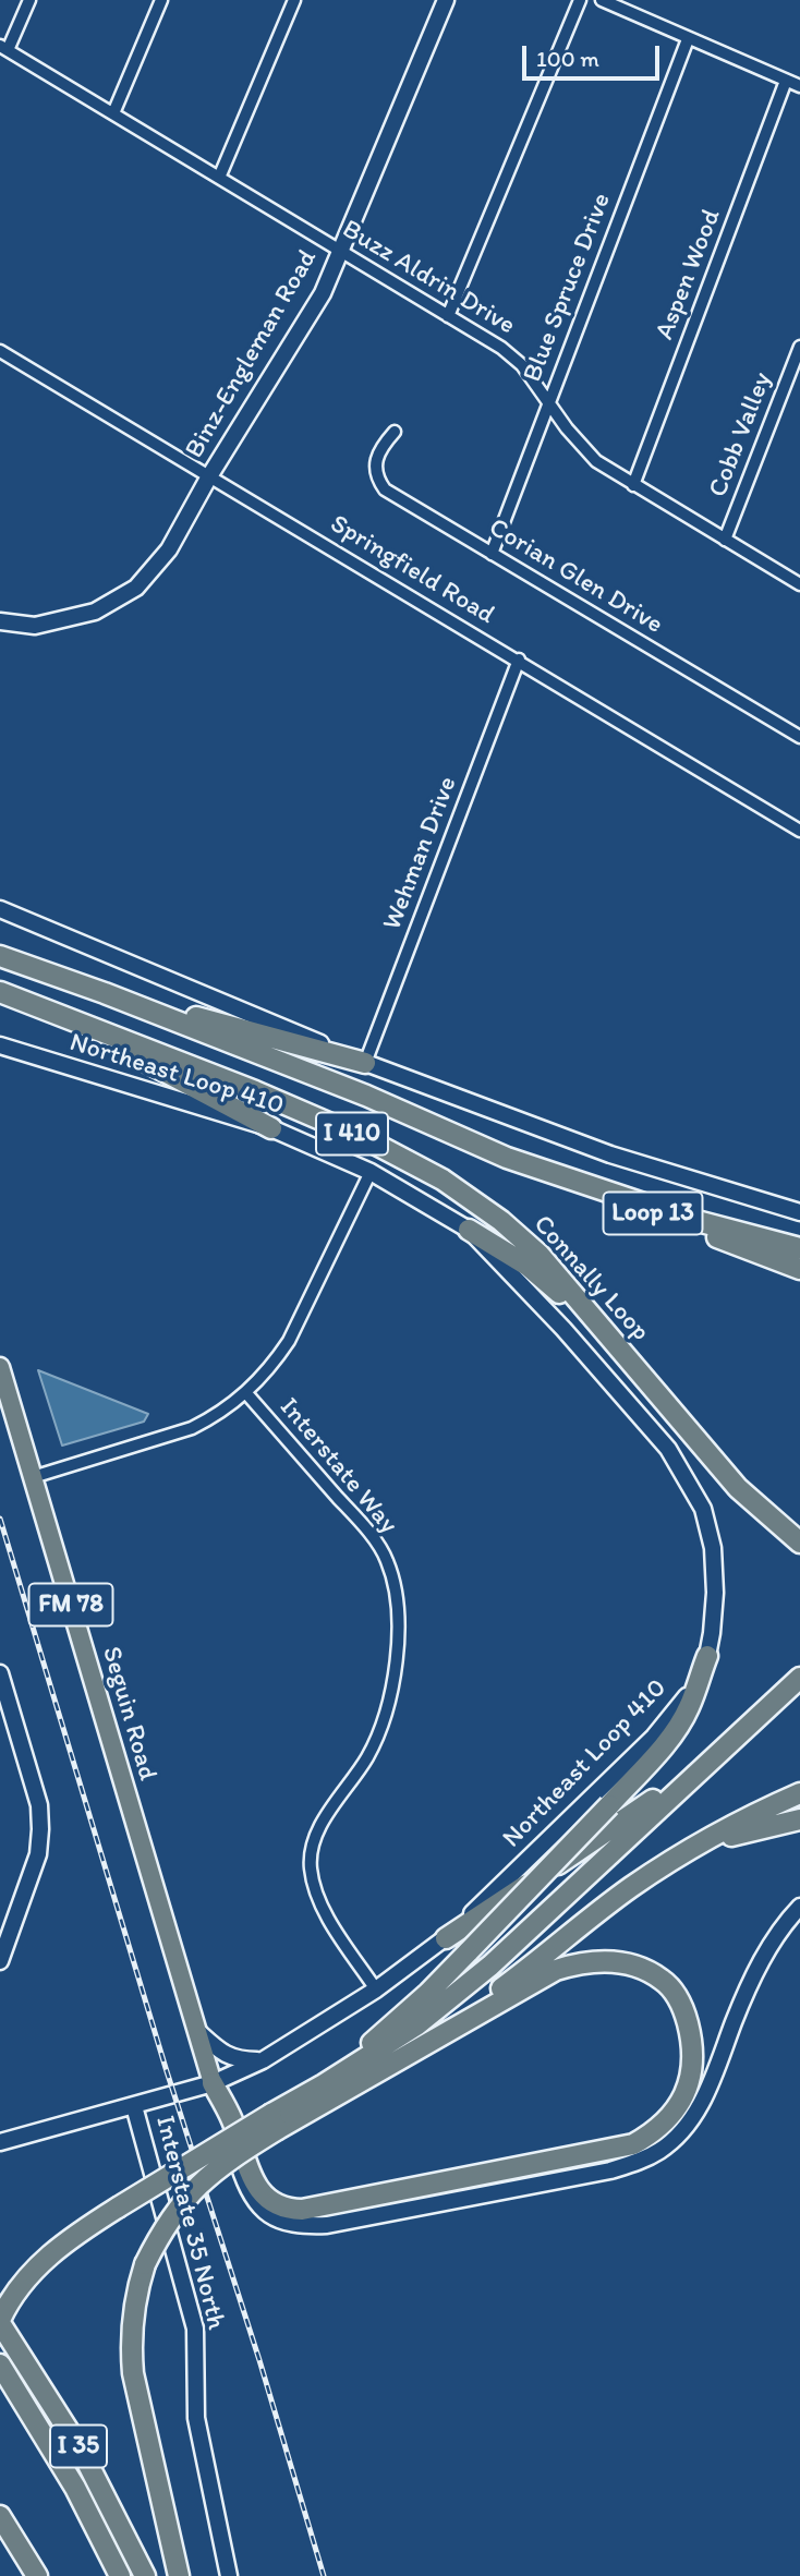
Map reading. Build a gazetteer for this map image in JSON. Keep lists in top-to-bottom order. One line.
{"streets":{"highway":["I 410","Loop 13","Connally Loop","I 35"],"main road":["Binz-Engleman Road","Northeast Loop 410","FM 78","Seguin Road","Interstate 35 North"],"street":["Aspen Wood","Buzz Aldrin Drive","Blue Spruce Drive","Cobb Valley","Springfield Road","Corian Glen Drive","Wehman Drive","Interstate Way"]},"crossings":[["Aspen Wood","Buzz Aldrin Drive"],["Buzz Aldrin Drive","Blue Spruce Drive"],["Buzz Aldrin Drive","Binz-Engleman Road"],["Buzz Aldrin Drive","Cobb Valley"],["Blue Spruce Drive","Corian Glen Drive"],["Binz-Engleman Road","Springfield Road"],["Springfield Road","Wehman Drive"],["Northeast Loop 410","Interstate Way"],["Northeast Loop 410","FM 78"],["Northeast Loop 410","Interstate 35 North"],["Loop 13","Connally Loop"],["FM 78","Seguin Road"]],"scale_bar":"100 m"}
